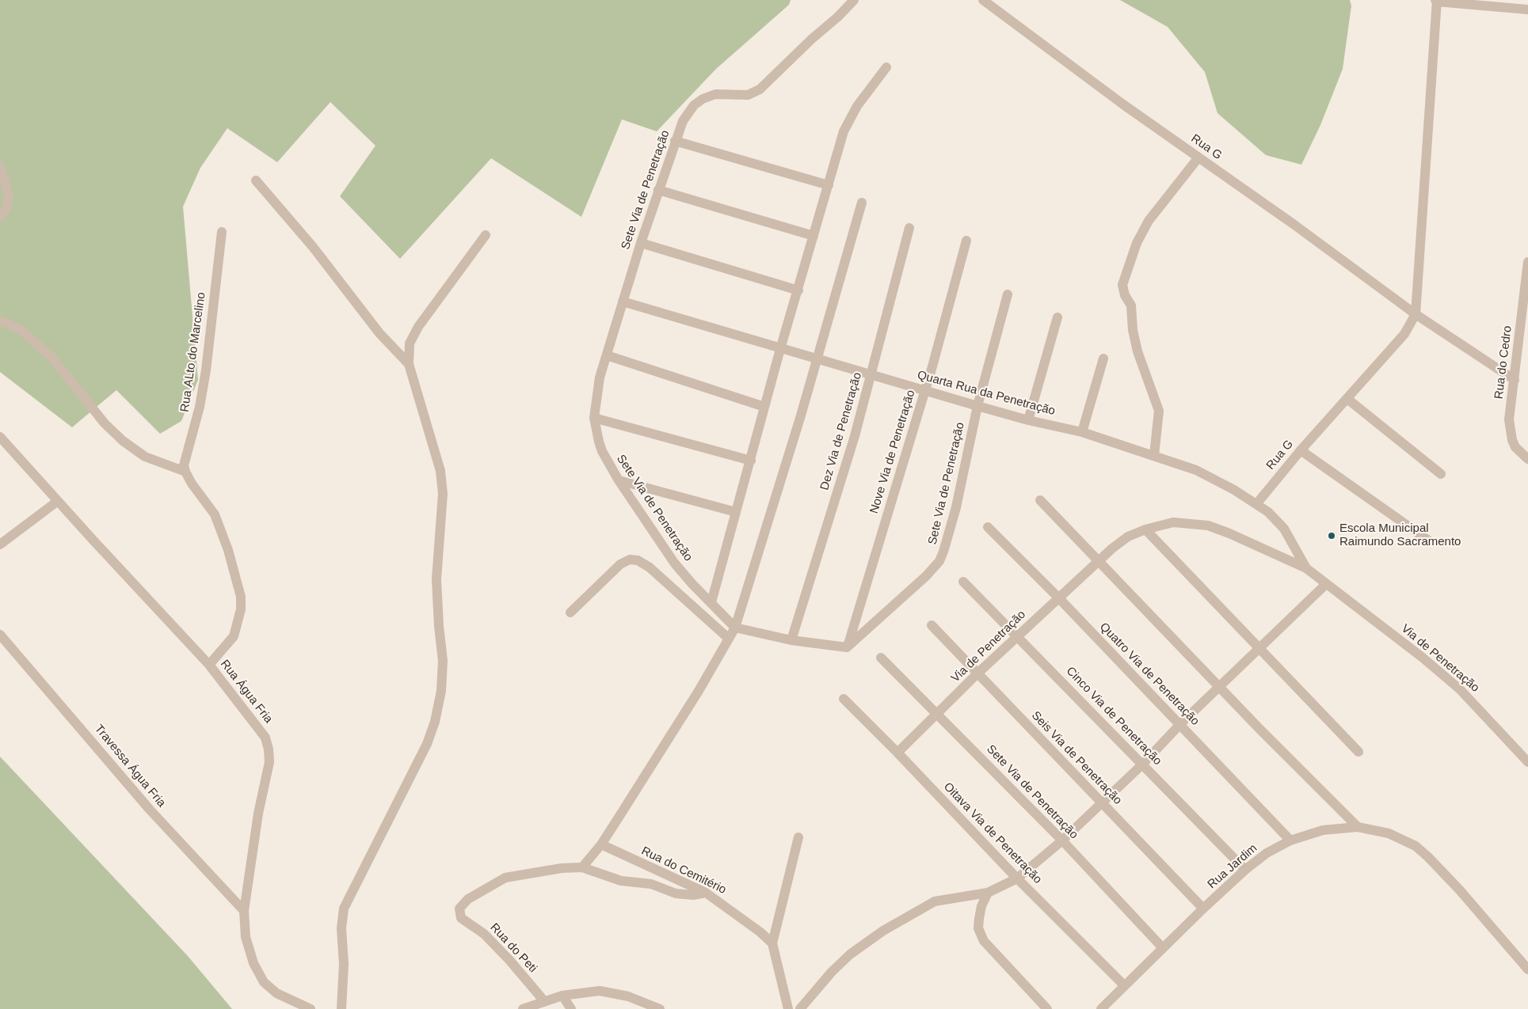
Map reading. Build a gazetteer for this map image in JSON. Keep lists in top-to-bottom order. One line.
{"streets":{"street":["Rua G","Sete Via de Penetração","Rua ALto do Marcelino","Rua do Cedro","Quarta Rua da Penetração","Dez Via de Penetração","Nove Via de Penetração","Via de Penetração","Quatro Via de Penetração","Rua Água Fria","Cinco Via de Penetração","Seis Via de Penetração","Travessa Água Fria","Oitava Via de Penetração","Rua Jardim","Rua do Cemitério","Rua do Peti"]},"crossings":[["Rua G","Rua do Cedro"],["Rua G","Quarta Rua da Penetração"],["Sete Via de Penetração","Quarta Rua da Penetração"],["Sete Via de Penetração","Nove Via de Penetração"],["Sete Via de Penetração","Via de Penetração"],["Sete Via de Penetração","Rua Jardim"],["Quarta Rua da Penetração","Dez Via de Penetração"],["Quarta Rua da Penetração","Nove Via de Penetração"],["Quarta Rua da Penetração","Via de Penetração"],["Via de Penetração","Quatro Via de Penetração"],["Via de Penetração","Cinco Via de Penetração"],["Via de Penetração","Seis Via de Penetração"],["Via de Penetração","Oitava Via de Penetração"],["Quatro Via de Penetração","Rua Jardim"],["Rua Água Fria","Travessa Água Fria"],["Cinco Via de Penetração","Rua Jardim"],["Seis Via de Penetração","Rua Jardim"],["Oitava Via de Penetração","Rua Jardim"]],"places":["Escola Municipal Raimundo Sacramento"]}
